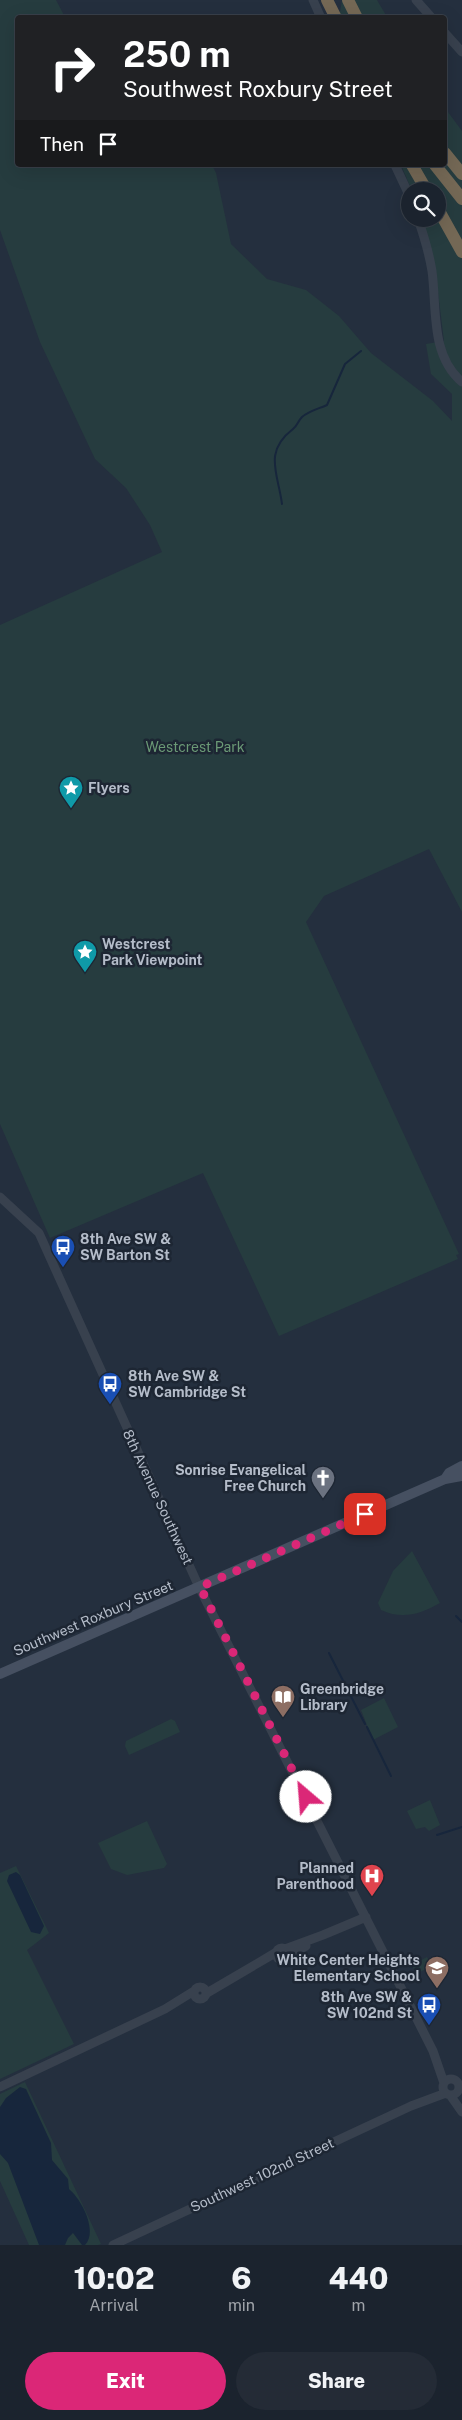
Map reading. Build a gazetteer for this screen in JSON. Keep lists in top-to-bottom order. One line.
{"streets":{"main road":["Southwest Roxbury Street"],"street":["8th Avenue Southwest","Southwest 102nd Street"]},"crossings":[["8th Avenue Southwest","Southwest Roxbury Street"],["8th Avenue Southwest","Southwest 102nd Street"]],"parks":["Westcrest Park"],"places":{"place":["Flyers","Westcrest Park Viewpoint"],"bus stop":["8th Ave SW & SW Barton St","8th Ave SW & SW Cambridge St","8th Ave SW & SW 102nd St"],"church":["Sonrise Evangelical Free Church"],"library":["Greenbridge Library"],"hospital":["Planned Parenthood"],"school or university":["White Center Heights Elementary School"]},"page":{"turn":["250 m","Southwest Roxbury Street"],"then":"Then","eta":["10:02","Arrival","6","min","440","m"],"buttons":["Exit","Share"]}}
